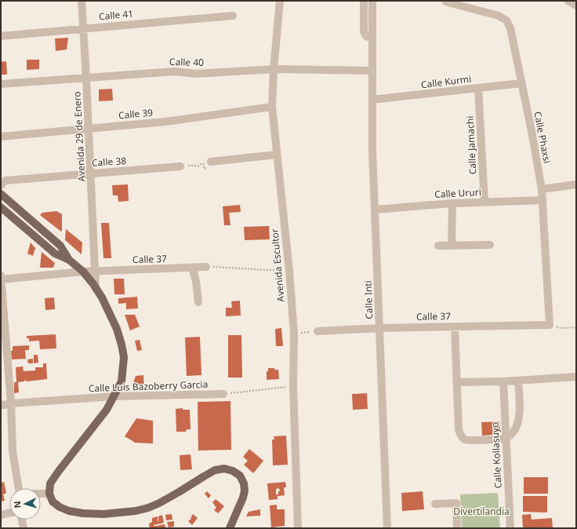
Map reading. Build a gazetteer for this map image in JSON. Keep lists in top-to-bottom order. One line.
{"streets":{"street":["Calle 41","Calle 40","Calle Kurmi","Calle 39","Avenida 29 de Enero","Calle Phaxsi","Calle Jamachi","Calle 38","Calle Ururi","Calle 37","Avenida Escultor","Calle Inti","Calle Luis Bazoberry Garcia","Calle Kollasuyo"]},"crossings":[["Calle 41","Avenida 29 de Enero"],["Calle 40","Avenida 29 de Enero"],["Calle 40","Avenida Escultor"],["Calle 40","Calle Inti"],["Calle Kurmi","Calle Phaxsi"],["Calle Kurmi","Calle Jamachi"],["Calle Kurmi","Calle Inti"],["Calle 39","Avenida 29 de Enero"],["Calle 39","Avenida Escultor"],["Avenida 29 de Enero","Calle 38"],["Avenida 29 de Enero","Calle 37"],["Calle Phaxsi","Calle Ururi"],["Calle Phaxsi","Calle 37"],["Calle Jamachi","Calle Ururi"],["Calle Ururi","Calle Inti"],["Calle 37","Calle Inti"]],"parks":["Divertilandia"],"north":"left"}
